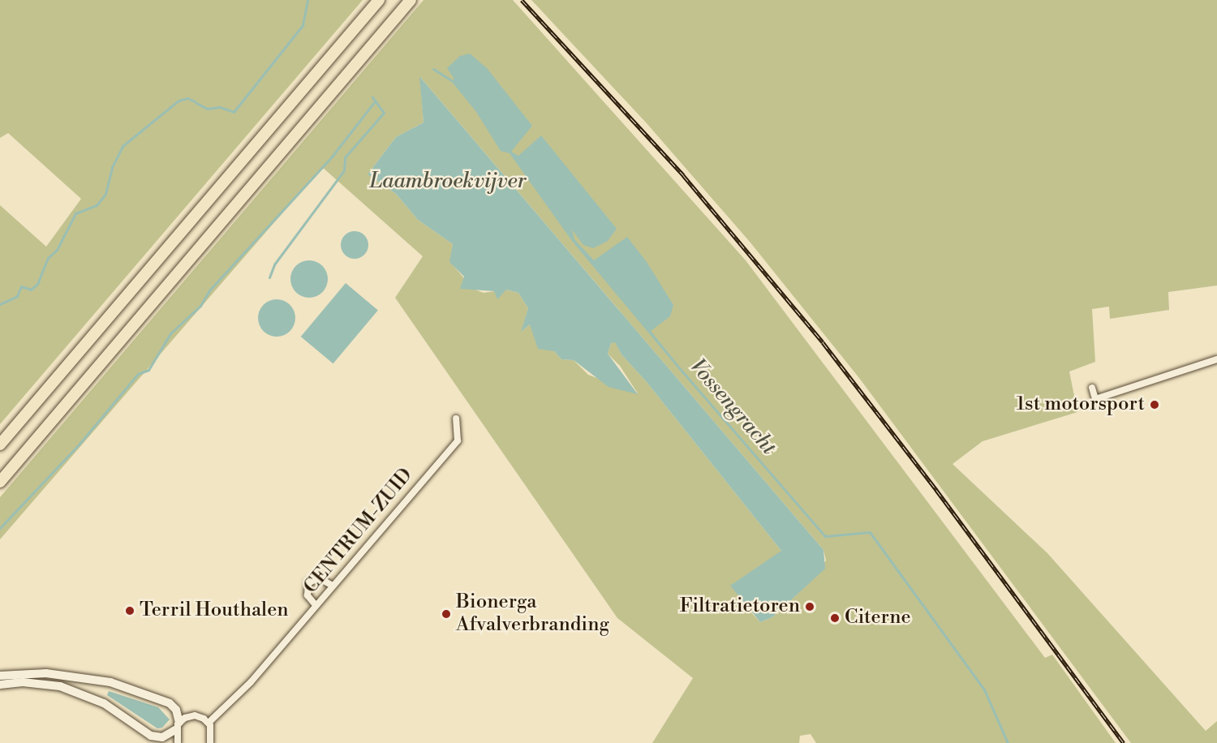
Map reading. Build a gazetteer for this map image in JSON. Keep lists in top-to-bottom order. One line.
{"streets":{"street":["CENTRUM-ZUID"]},"water":["Laambroekvijver","Vossengracht"],"places":["1st motorsport","Filtratietoren","Terril Houthalen","Bionerga Afvalverbranding","Citerne"]}
